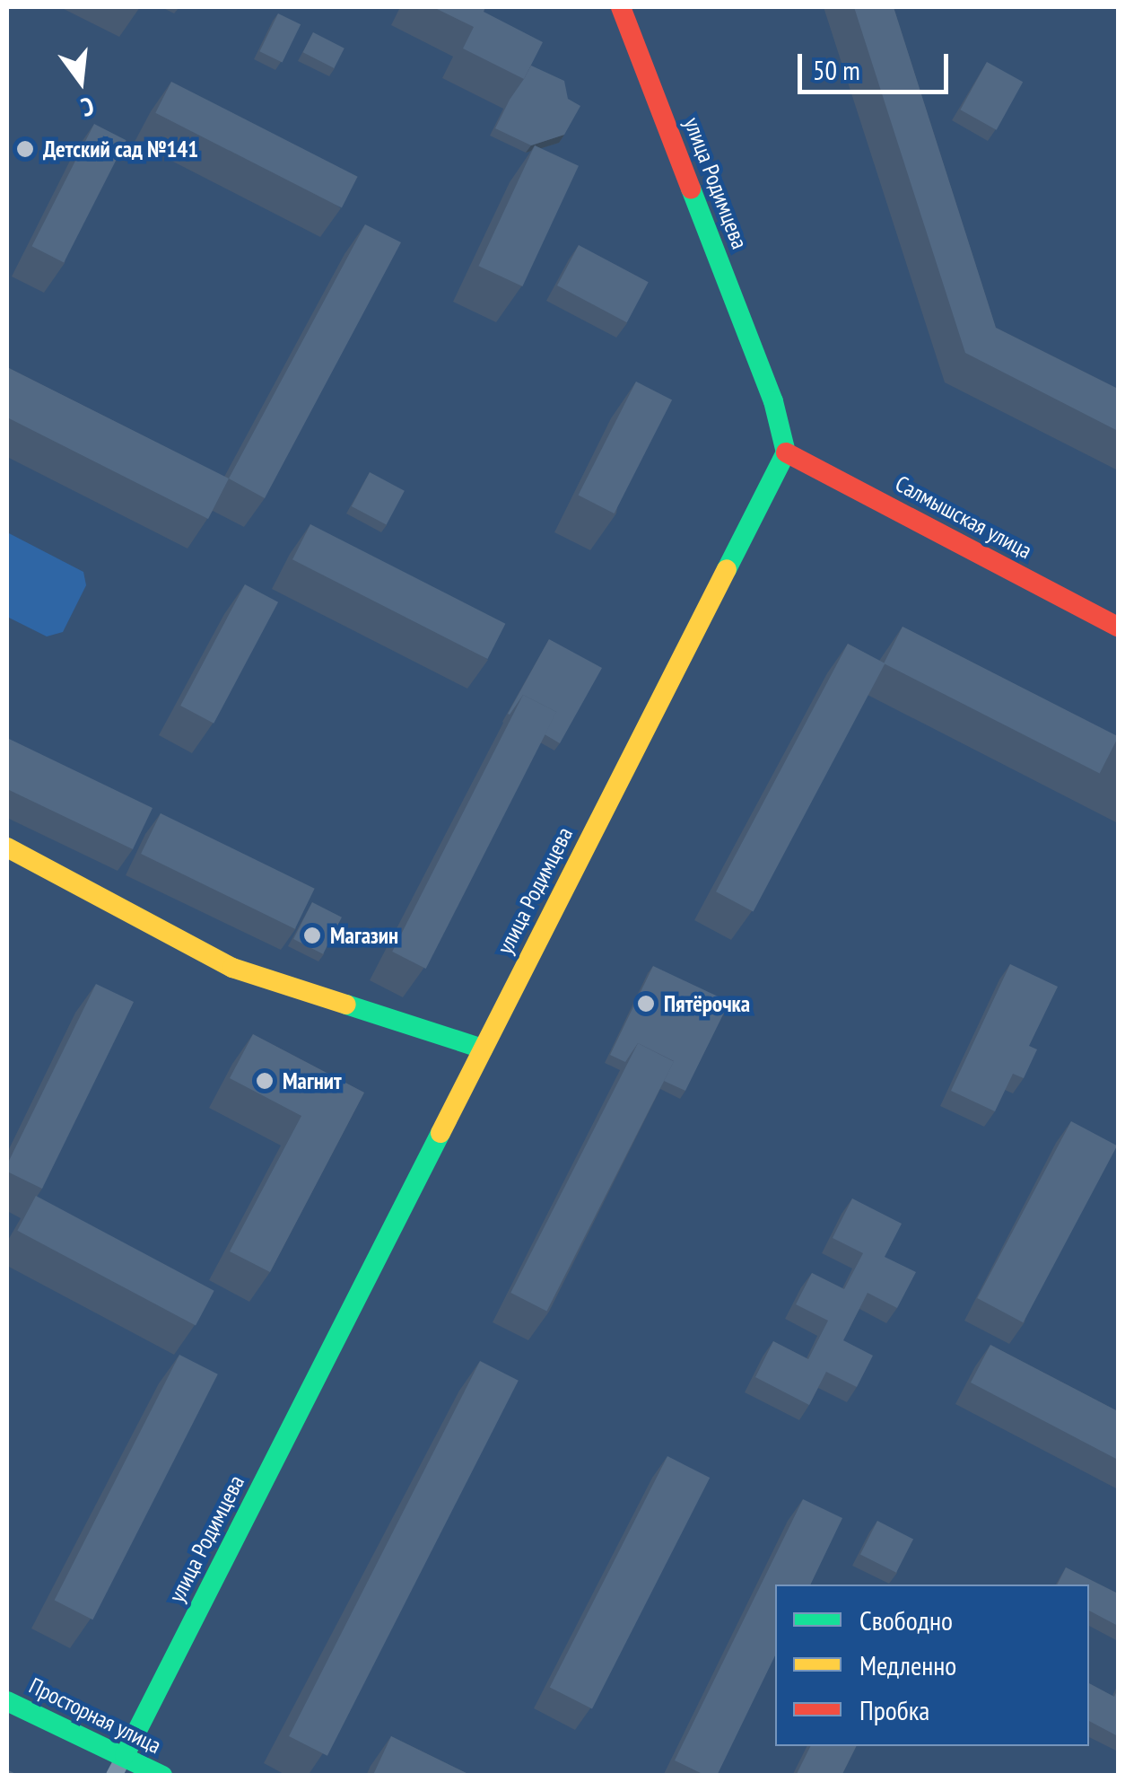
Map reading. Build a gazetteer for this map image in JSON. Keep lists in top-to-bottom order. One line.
{"streets":{"street":["улица Родимцева","Салмышская улица","Просторная улица"]},"crossings":[["улица Родимцева","Салмышская улица"],["улица Родимцева","Просторная улица"]],"places":["Детский сад №141","Магазин","Пятёрочка","Магнит"],"legend":["Свободно","Медленно","Пробка"],"scale_bar":"50 m","north":"bottom"}
